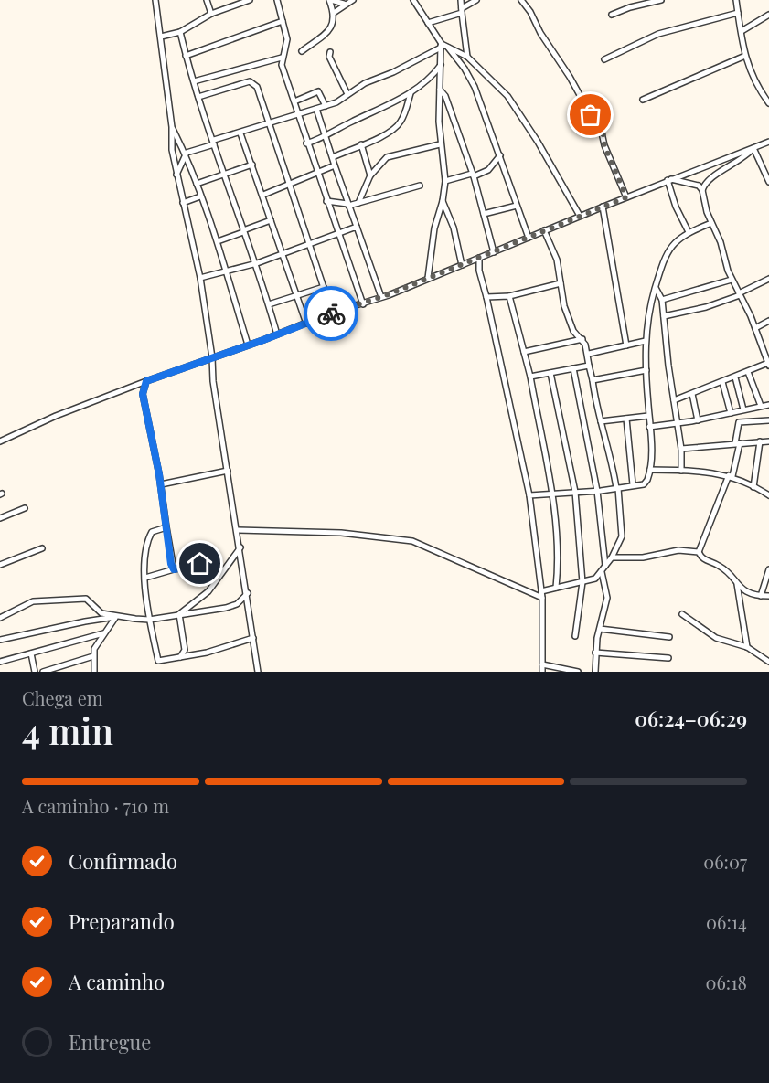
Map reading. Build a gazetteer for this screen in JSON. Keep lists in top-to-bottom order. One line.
{"page":{"heading":["4 min","Chega em","06:24–06:29"],"bar":"A caminho · 710 m","list":[["Confirmado","06:07"],["Preparando","06:14"],["A caminho","06:18"],"Entregue"]}}
